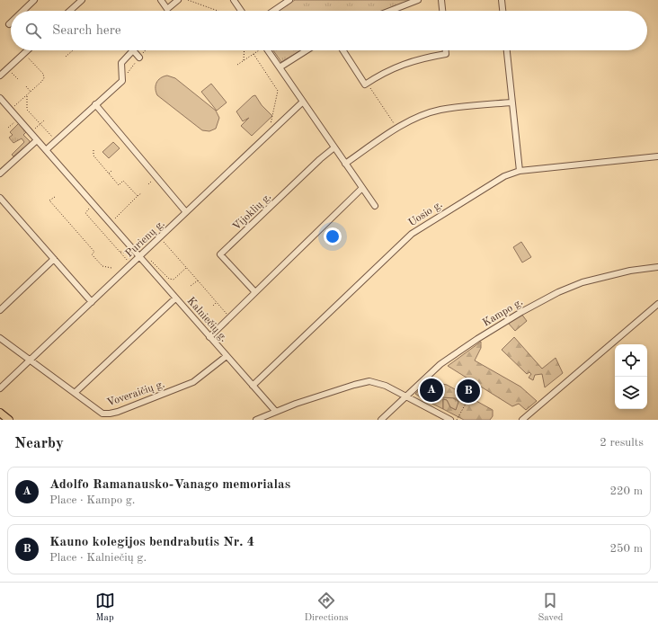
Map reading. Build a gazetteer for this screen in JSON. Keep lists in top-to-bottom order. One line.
{"streets":{"street":["Vijoklių g.","Uosio g.","Purienų g.","Kampo g.","Kalniečių g.","Voveraičių g."]},"crossings":[["Uosio g.","Kalniečių g."],["Purienų g.","Kalniečių g."],["Purienų g.","Voveraičių g."],["Kalniečių g.","Voveraičių g."]],"page":{"search":"Search here","pins":["A","B"],"heading":["Nearby","2 results"],"list":[{"mark":"A","name":"Adolfo Ramanausko-Vanago memorialas","note":"Place · Kampo g.","value":"220 m"},{"mark":"B","name":"Kauno kolegijos bendrabutis Nr. 4","note":"Place · Kalniečių g.","value":"250 m"}],"nav":["Map","Directions","Saved"]}}
